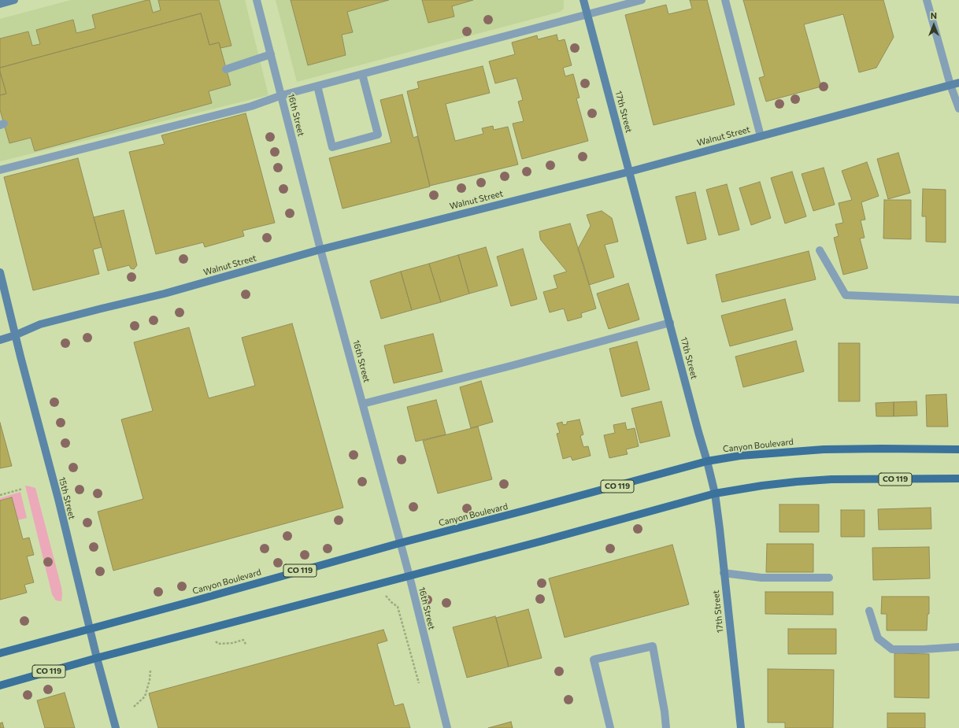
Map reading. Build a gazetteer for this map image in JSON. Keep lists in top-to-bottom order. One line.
{"streets":{"main road":["Canyon Boulevard","CO 119"],"street":["17th Street","16th Street","Walnut Street","15th Street"]},"crossings":[["17th Street","Walnut Street"],["17th Street","Canyon Boulevard"],["17th Street","CO 119"],["16th Street","Walnut Street"],["16th Street","Canyon Boulevard"],["16th Street","CO 119"],["Walnut Street","15th Street"],["Canyon Boulevard","15th Street"],["CO 119","15th Street"]],"north":"top"}
